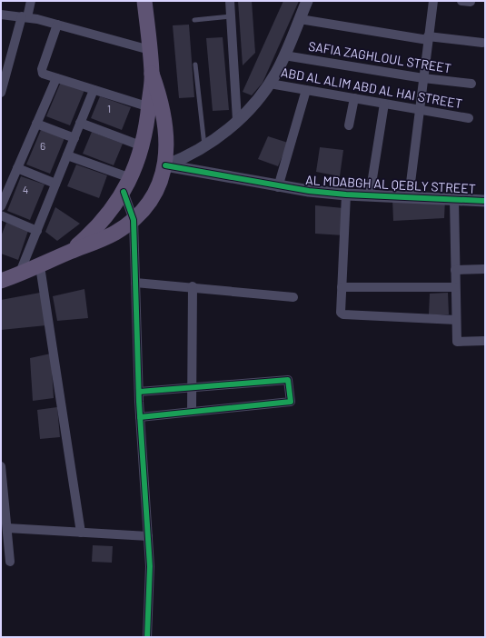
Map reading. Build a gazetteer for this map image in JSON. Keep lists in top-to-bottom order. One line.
{"streets":{"street":["SAFIA ZAGHLOUL STREET","ABD AL ALIM ABD AL HAI STREET","AL MDABGH AL QEBLY STREET"]},"house_numbers":["1","6","4"]}
